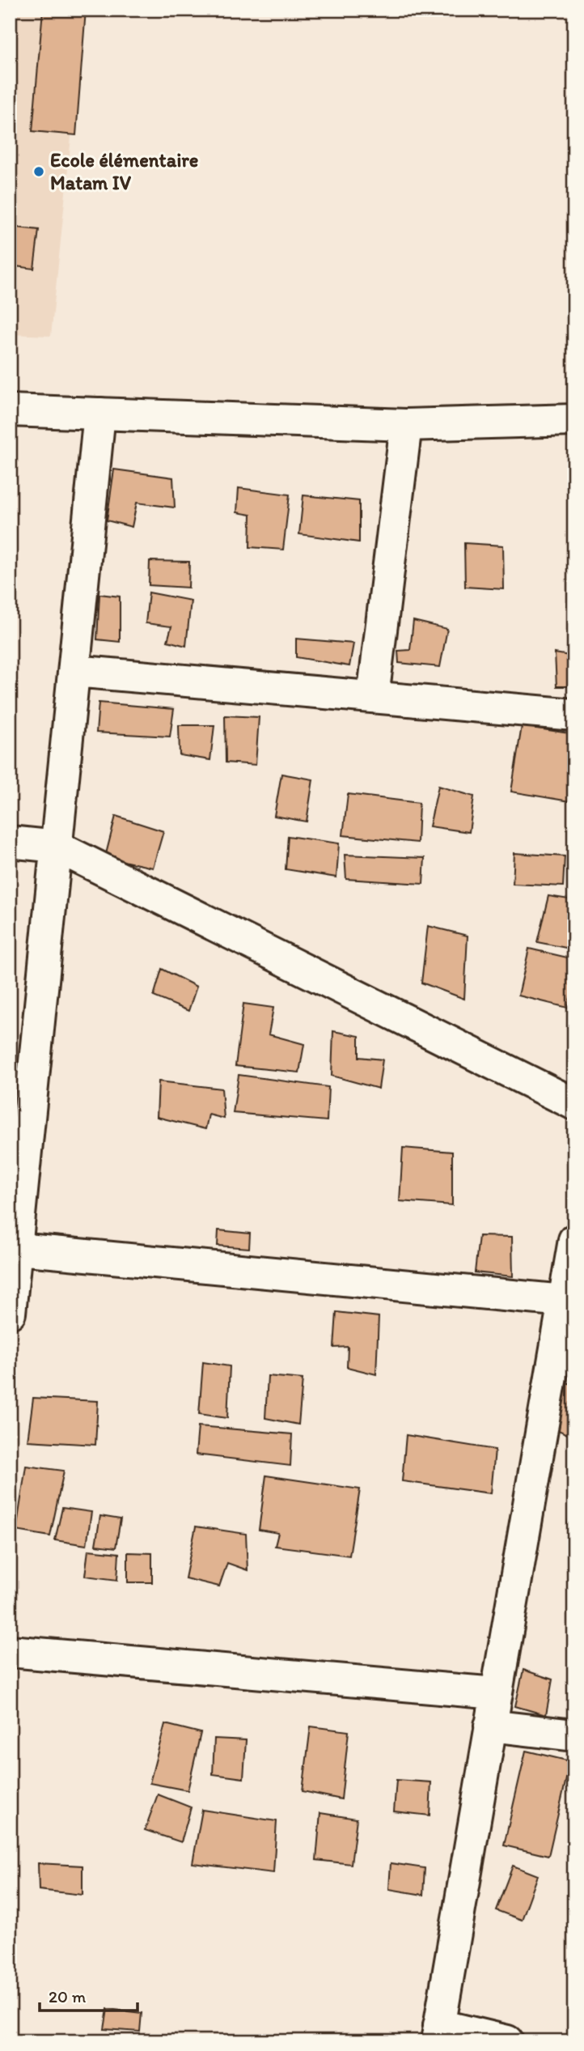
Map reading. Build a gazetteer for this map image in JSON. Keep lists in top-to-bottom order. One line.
{"places":["Ecole élémentaire Matam IV"],"scale_bar":"20 m"}
